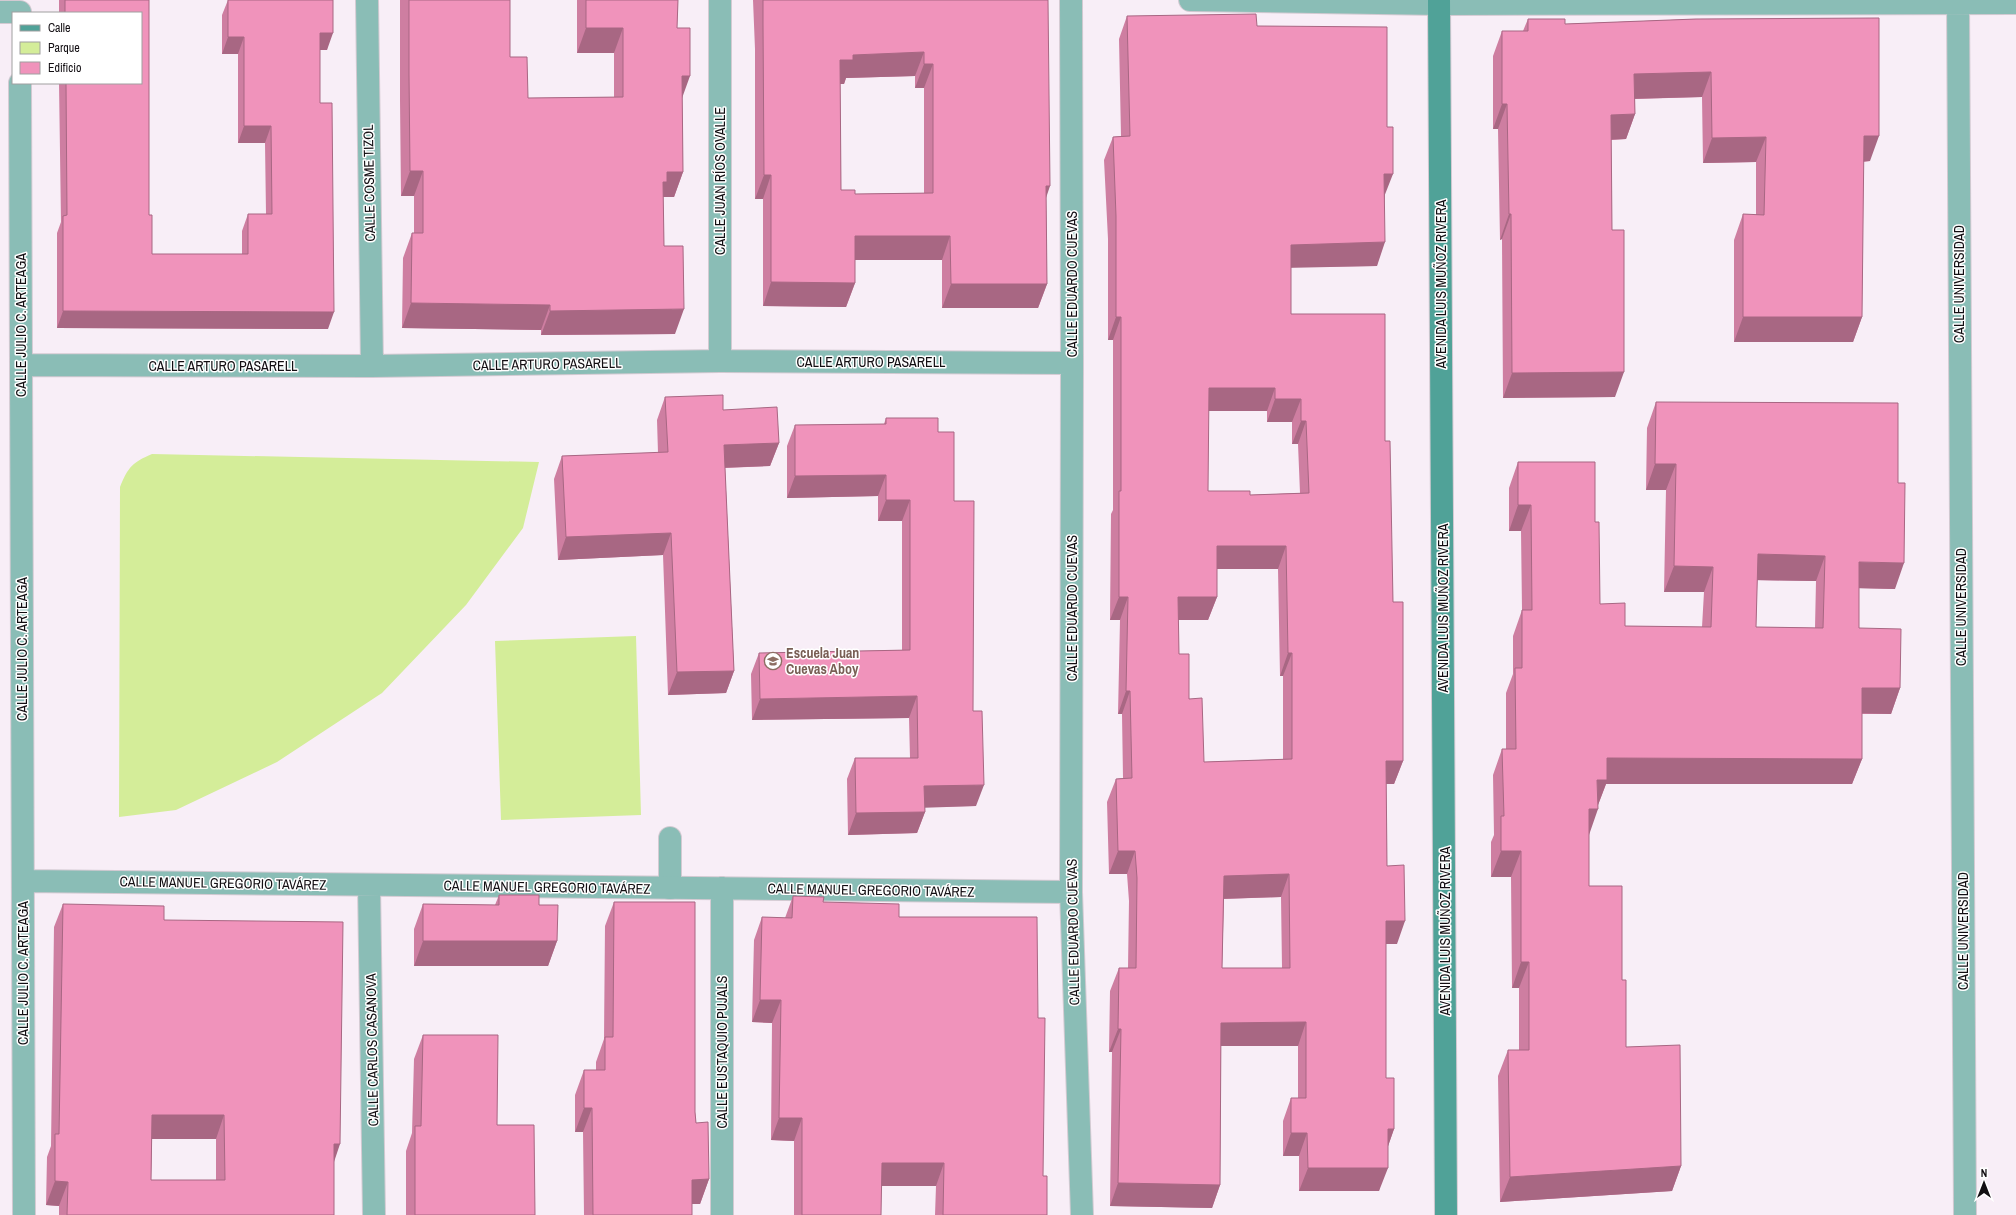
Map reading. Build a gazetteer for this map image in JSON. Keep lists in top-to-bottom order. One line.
{"streets":{"street":["CALLE JUAN RÍOS OVALLE","CALLE COSME TIZOL","CALLE EDUARDO CUEVAS","AVENIDA LUIS MUÑOZ RIVERA","CALLE UNIVERSIDAD","CALLE JULIO C. ARTEAGA","CALLE ARTURO PASARELL","CALLE MANUEL GREGORIO TAVÁREZ","CALLE CARLOS CASANOVA","CALLE EUSTAQUIO PUJALS"]},"crossings":[["CALLE JUAN RÍOS OVALLE","CALLE ARTURO PASARELL"],["CALLE COSME TIZOL","CALLE ARTURO PASARELL"],["CALLE EDUARDO CUEVAS","CALLE ARTURO PASARELL"],["CALLE EDUARDO CUEVAS","CALLE MANUEL GREGORIO TAVÁREZ"],["CALLE JULIO C. ARTEAGA","CALLE ARTURO PASARELL"],["CALLE JULIO C. ARTEAGA","CALLE MANUEL GREGORIO TAVÁREZ"],["CALLE MANUEL GREGORIO TAVÁREZ","CALLE CARLOS CASANOVA"],["CALLE MANUEL GREGORIO TAVÁREZ","CALLE EUSTAQUIO PUJALS"]],"places":{"school or university":["Escuela Juan Cuevas Aboy"]},"legend":["Calle","Parque","Edificio"],"north":"top"}
